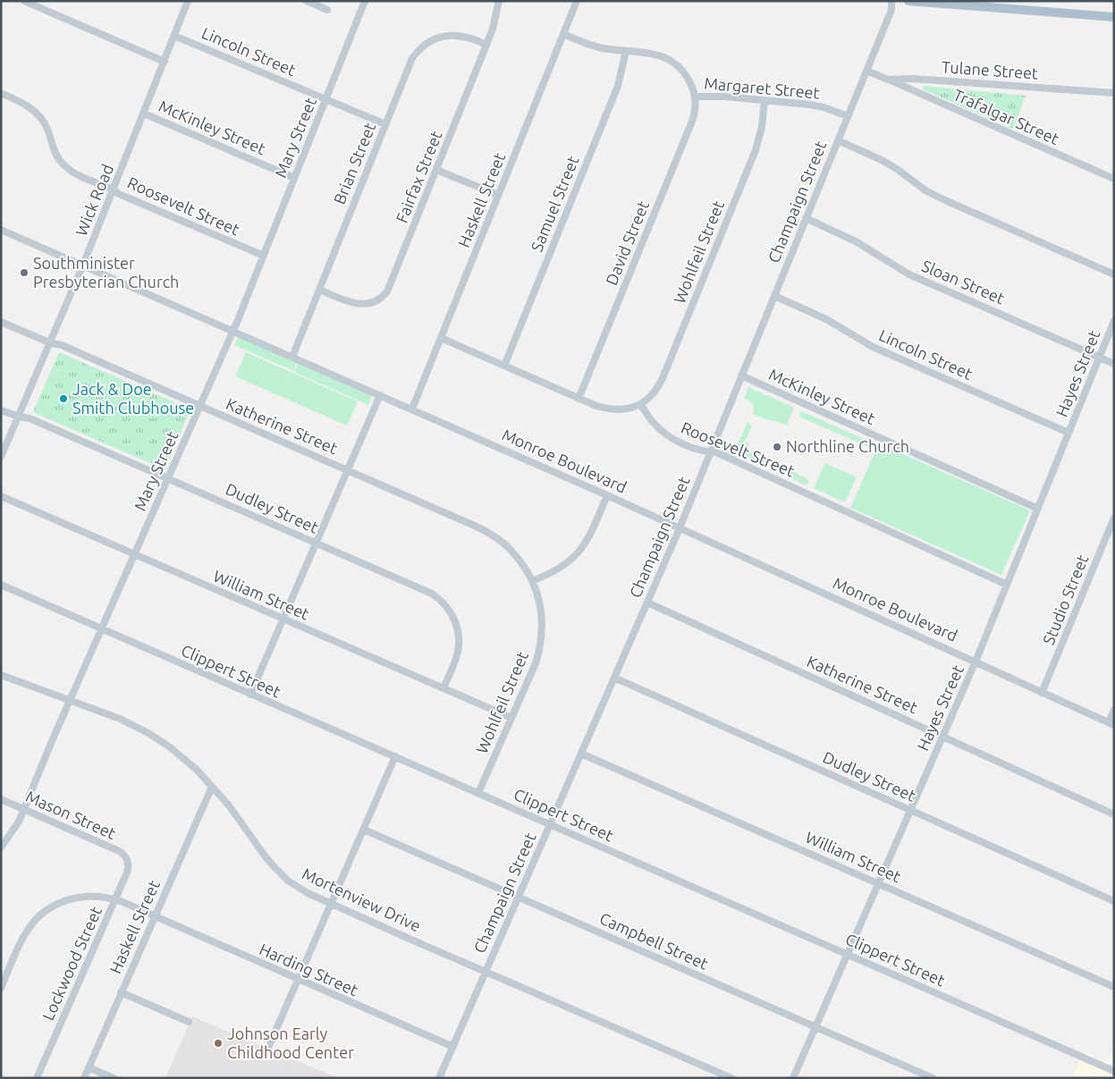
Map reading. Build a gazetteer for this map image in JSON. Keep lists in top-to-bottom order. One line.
{"streets":{"street":["Lincoln Street","Tulane Street","Margaret Street","Trafalgar Street","McKinley Street","Mary Street","Brian Street","Fairfax Street","Wick Road","Haskell Street","Champaign Street","Samuel Street","Roosevelt Street","David Street","Wohlfeil Street","Sloan Street","Hayes Street","Katherine Street","Monroe Boulevard","Dudley Street","William Street","Studio Street","Clippert Street","Mason Street","Mortenview Drive","Campbell Street","Lockwood Street","Harding Street"]},"crossings":[["Lincoln Street","Mary Street"],["Lincoln Street","Brian Street"],["Lincoln Street","Wick Road"],["Lincoln Street","Champaign Street"],["Lincoln Street","Hayes Street"],["Tulane Street","Trafalgar Street"],["Tulane Street","Champaign Street"],["Margaret Street","Haskell Street"],["Margaret Street","Champaign Street"],["Margaret Street","Samuel Street"],["Margaret Street","David Street"],["Margaret Street","Wohlfeil Street"],["McKinley Street","Mary Street"],["McKinley Street","Wick Road"],["McKinley Street","Champaign Street"],["McKinley Street","Hayes Street"],["Mary Street","Roosevelt Street"],["Mary Street","Katherine Street"],["Mary Street","Monroe Boulevard"],["Mary Street","Dudley Street"],["Mary Street","William Street"],["Mary Street","Clippert Street"],["Mary Street","Mason Street"],["Mary Street","Mortenview Drive"],["Brian Street","Fairfax Street"],["Brian Street","Monroe Boulevard"],["Wick Road","Roosevelt Street"],["Wick Road","Katherine Street"],["Wick Road","Monroe Boulevard"],["Wick Road","Dudley Street"],["Haskell Street","Monroe Boulevard"],["Haskell Street","Mortenview Drive"],["Haskell Street","Harding Street"],["Champaign Street","Roosevelt Street"],["Champaign Street","Sloan Street"],["Champaign Street","Katherine Street"],["Champaign Street","Monroe Boulevard"],["Champaign Street","Dudley Street"],["Champaign Street","William Street"],["Champaign Street","Clippert Street"],["Champaign Street","Mortenview Drive"],["Champaign Street","Campbell Street"],["Champaign Street","Harding Street"],["Roosevelt Street","Wohlfeil Street"],["Roosevelt Street","Hayes Street"],["Wohlfeil Street","Katherine Street"],["Wohlfeil Street","William Street"],["Wohlfeil Street","Clippert Street"],["Sloan Street","Hayes Street"],["Hayes Street","Katherine Street"],["Hayes Street","Monroe Boulevard"],["Hayes Street","Dudley Street"],["Hayes Street","William Street"],["Hayes Street","Clippert Street"],["Hayes Street","Campbell Street"],["Monroe Boulevard","Studio Street"],["Dudley Street","William Street"],["Mason Street","Lockwood Street"],["Lockwood Street","Harding Street"]],"places":["Southminister Presbyterian Church","Jack & Doe Smith Clubhouse","Northline Church","Johnson Early Childhood Center"]}
